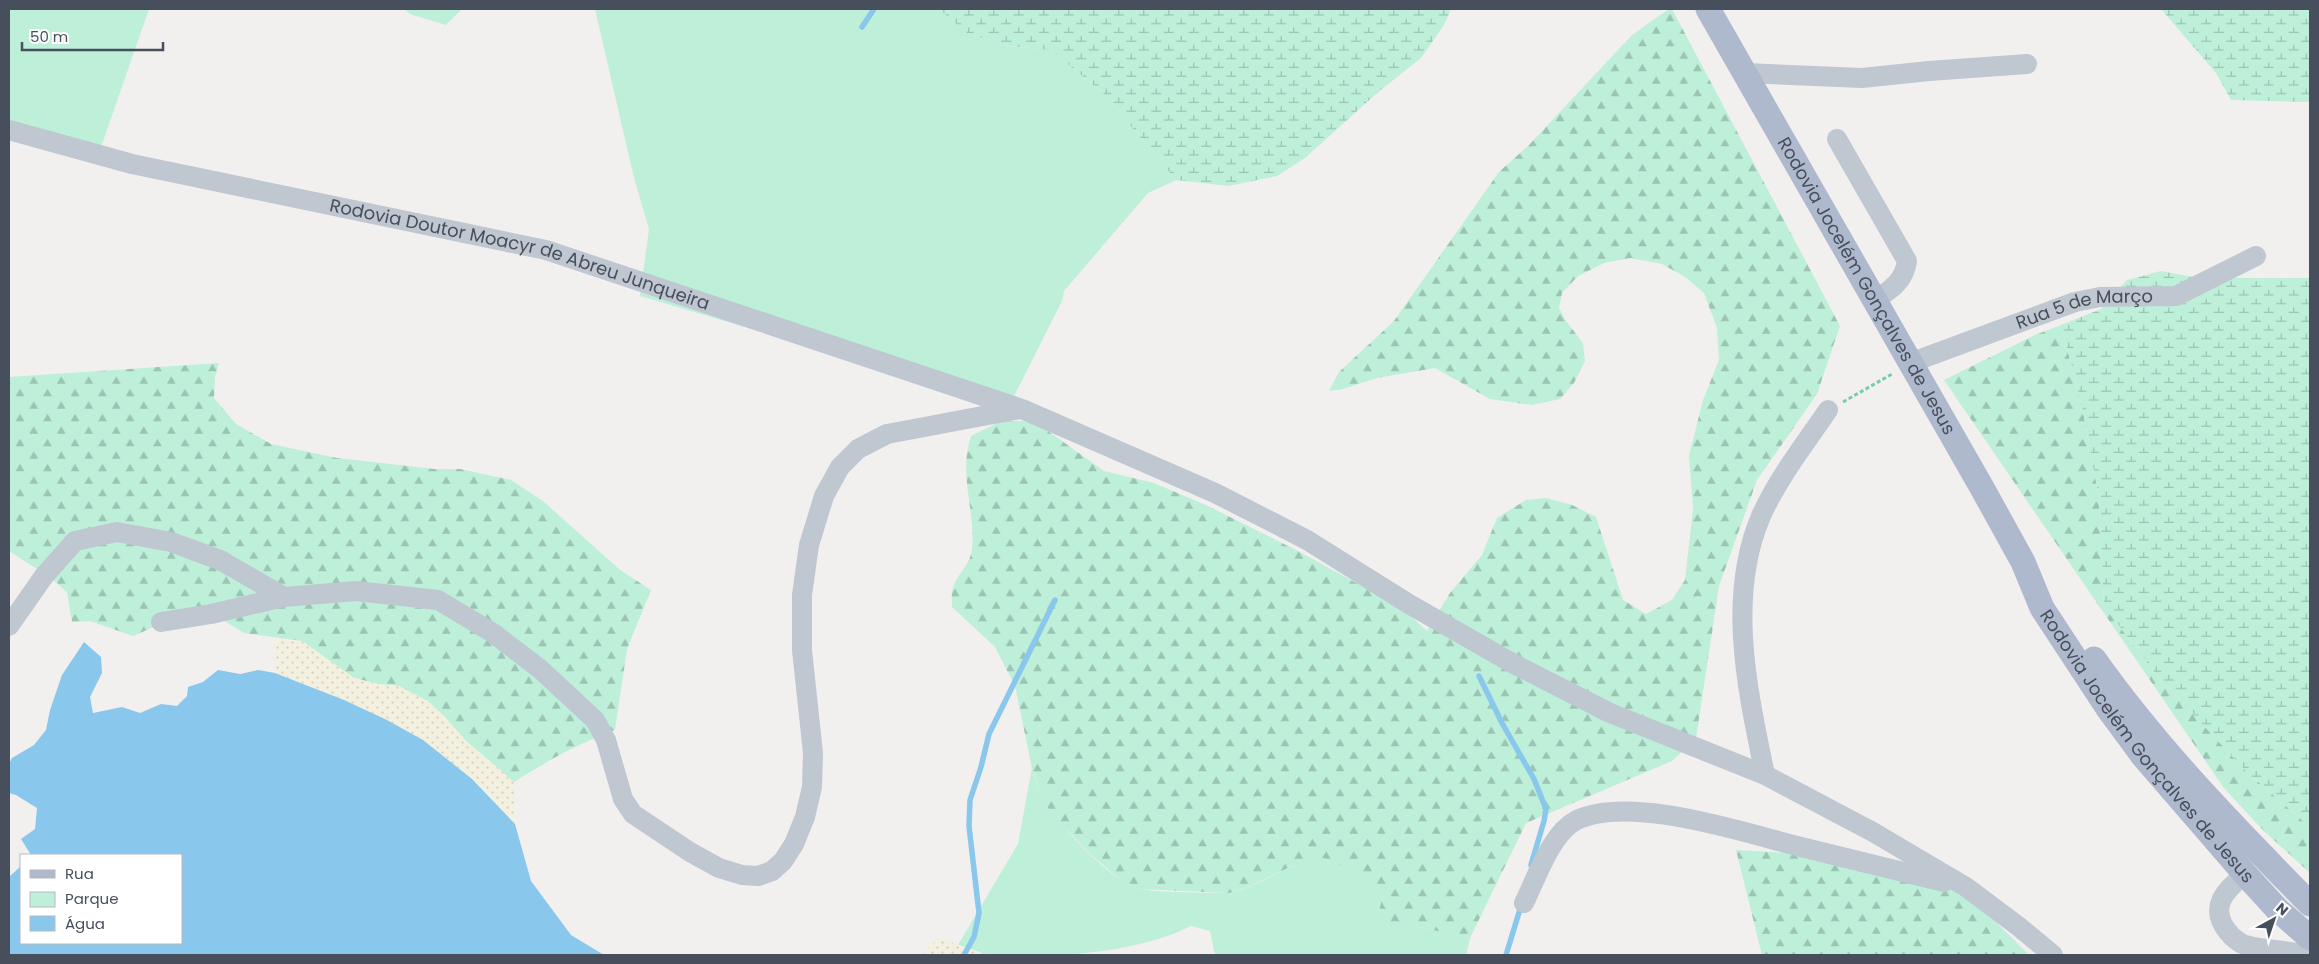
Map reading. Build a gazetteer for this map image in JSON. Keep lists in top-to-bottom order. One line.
{"streets":{"main road":["Rodovia Jocelém Gonçalves de Jesus"],"street":["Rodovia Doutor Moacyr de Abreu Junqueira","Rua 5 de Março"]},"crossings":[["Rodovia Jocelém Gonçalves de Jesus","Rua 5 de Março"]],"legend":["Rua","Parque","Água"],"scale_bar":"50 m","north":"top right"}
